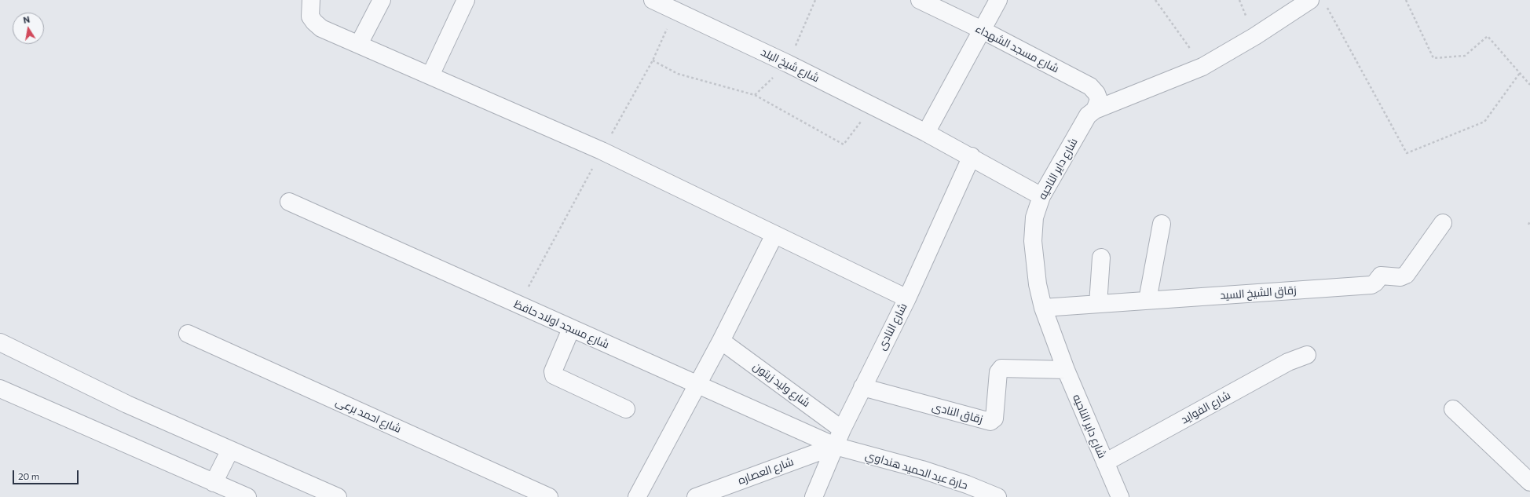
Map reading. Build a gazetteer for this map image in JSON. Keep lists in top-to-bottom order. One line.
{"streets":{"street":["شارع مسجد الشهداء","شارع شيخ البلد","شارع داير الناحيه","زقاق الشيخ السيد","شارع مسجد اولاد حافظ","شارع النادى","شارع وليد زيتون","شارع الفوايد","زقاق النادى","شارع احمد برعى","حارة عبد الحميد هنداوي","شارع العصاره"]},"crossings":[["شارع مسجد الشهداء","شارع داير الناحيه"],["شارع شيخ البلد","شارع داير الناحيه"],["شارع شيخ البلد","شارع النادى"],["شارع داير الناحيه","زقاق الشيخ السيد"],["شارع داير الناحيه","شارع الفوايد"],["شارع داير الناحيه","زقاق النادى"],["شارع مسجد اولاد حافظ","شارع النادى"],["شارع مسجد اولاد حافظ","حارة عبد الحميد هنداوي"],["شارع مسجد اولاد حافظ","شارع العصاره"],["شارع النادى","شارع وليد زيتون"],["شارع النادى","زقاق النادى"],["شارع النادى","حارة عبد الحميد هنداوي"],["شارع النادى","شارع العصاره"],["حارة عبد الحميد هنداوي","شارع العصاره"]],"scale_bar":"20 m","north":"top"}
